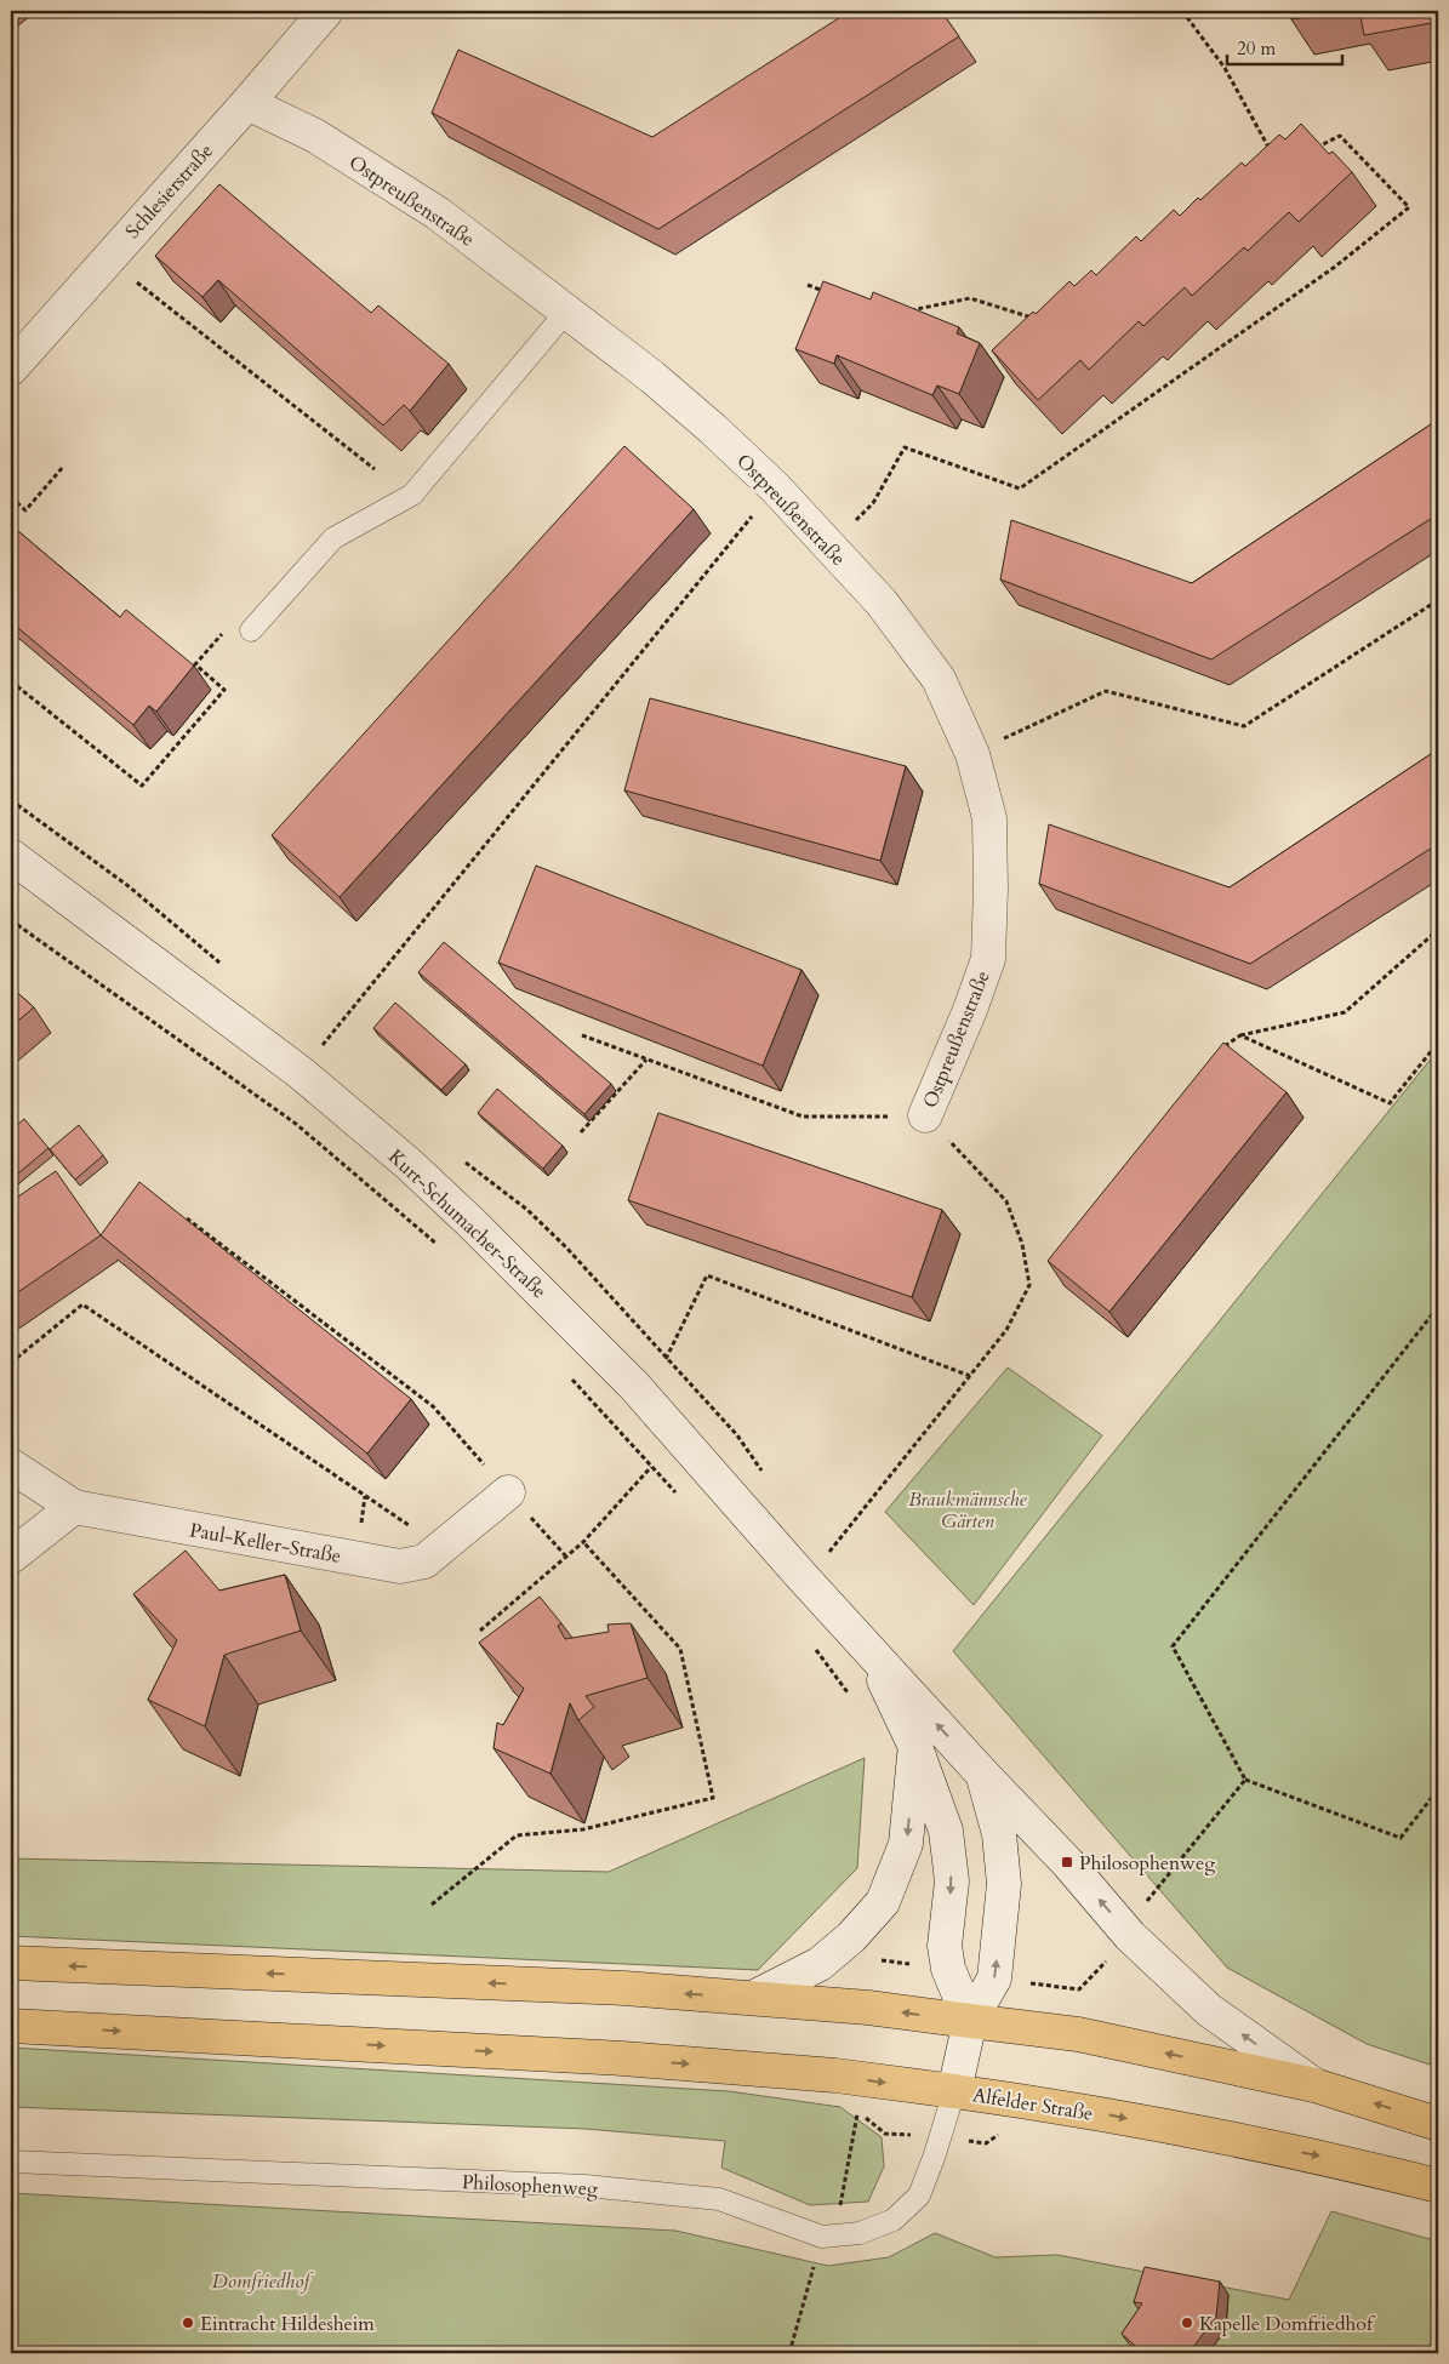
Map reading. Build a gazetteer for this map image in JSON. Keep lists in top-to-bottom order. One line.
{"streets":{"main road":["Schlesierstraße","Ostpreußenstraße","Kurt-Schumacher-Straße","Paul-Keller-Straße","Alfelder Straße"],"lane":["Philosophenweg"]},"crossings":[["Schlesierstraße","Ostpreußenstraße"],["Kurt-Schumacher-Straße","Alfelder Straße"],["Alfelder Straße","Philosophenweg"]],"parks":["Braukmännsche Gärten","Domfriedhof"],"places":{"transit":["Philosophenweg"],"other":["Eintracht Hildesheim","Kapelle Domfriedhof"]},"scale_bar":"20 m"}
